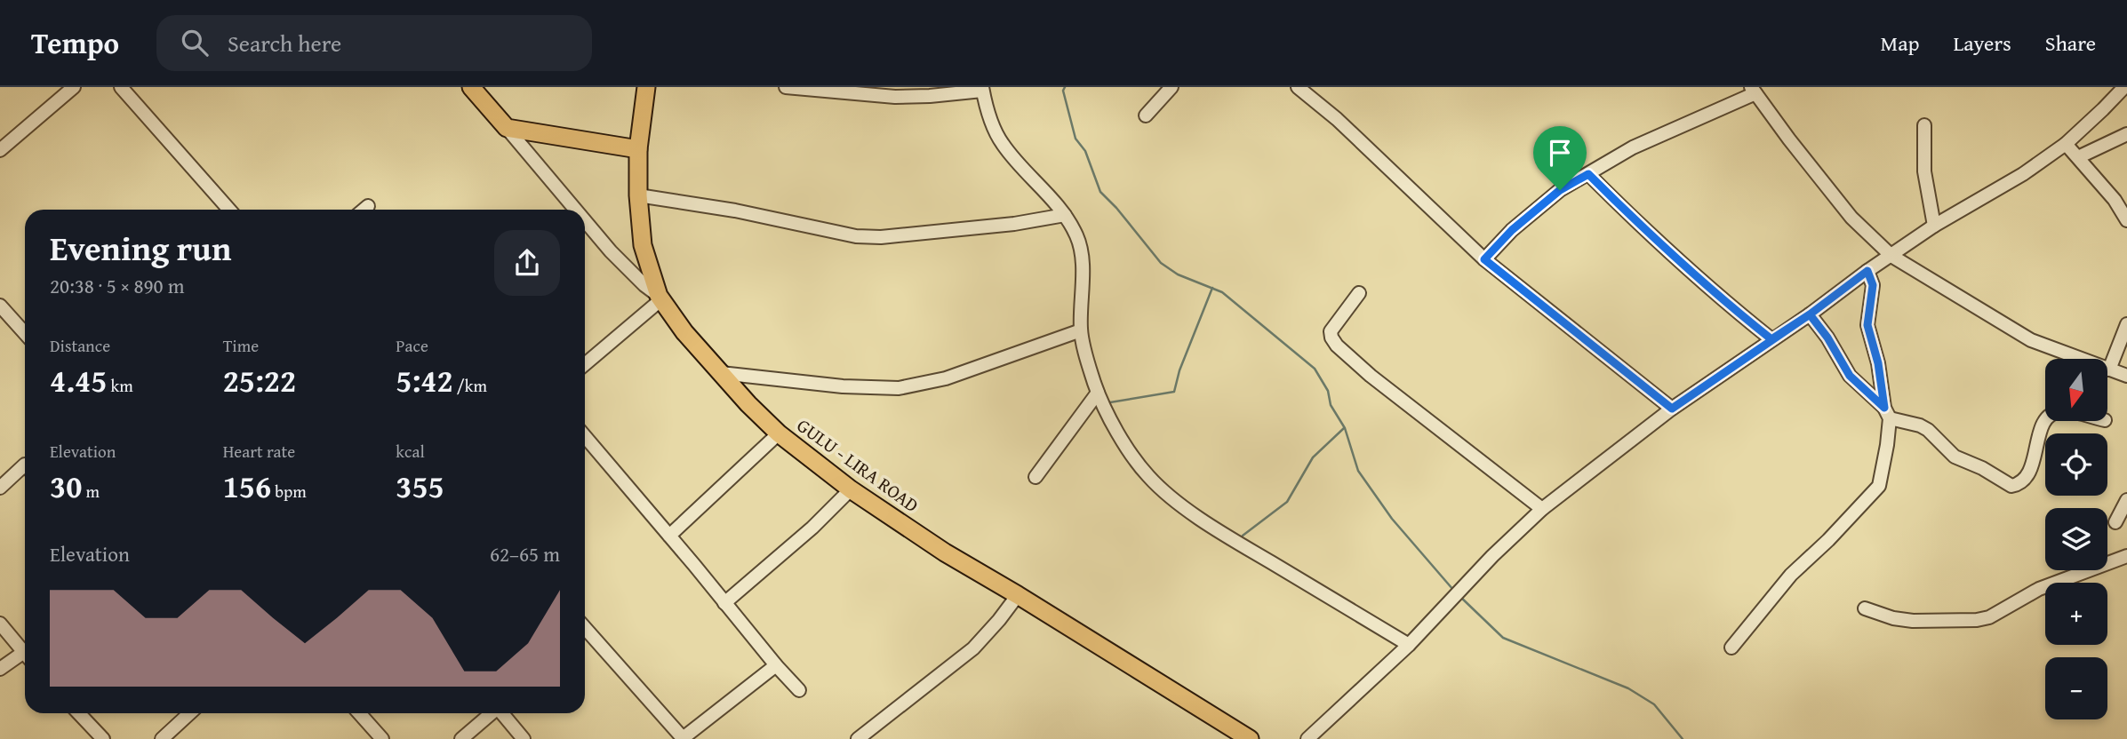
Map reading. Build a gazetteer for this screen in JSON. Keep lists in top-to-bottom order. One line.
{"streets":{"main road":["GULU - LIRA ROAD"]},"north":"bottom","page":{"header":"Tempo","search":"Search here","nav":["Map","Layers","Share"],"heading":["Evening run","20:38 · 5 × 890 m"],"stats":[["Distance","4.45 km"],["Time","25:22"],["Pace","5:42 /km"],["Elevation","30 m"],["Heart rate","156 bpm"],["kcal","355"]],"map_buttons":["+","−"],"chart":["Elevation","62–65 m"]}}
